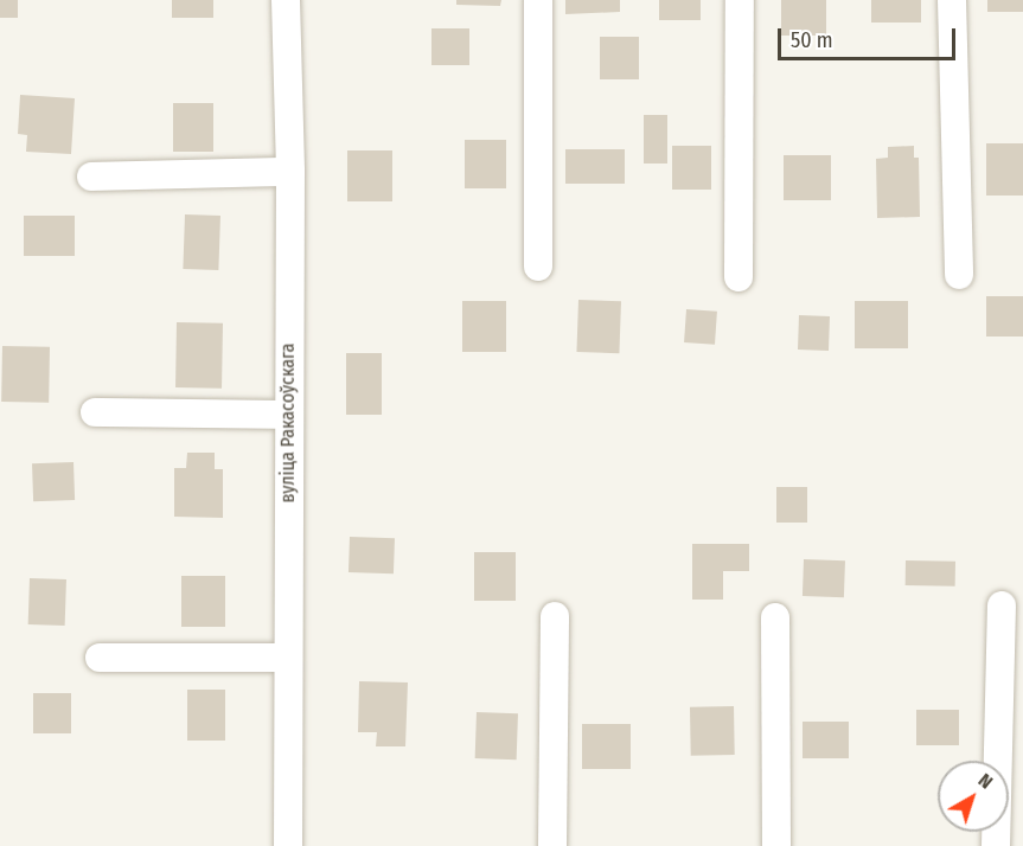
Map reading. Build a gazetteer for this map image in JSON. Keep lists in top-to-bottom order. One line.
{"streets":{"street":["вуліца Ракасоўскага"]},"scale_bar":"50 m","north":"top right"}
